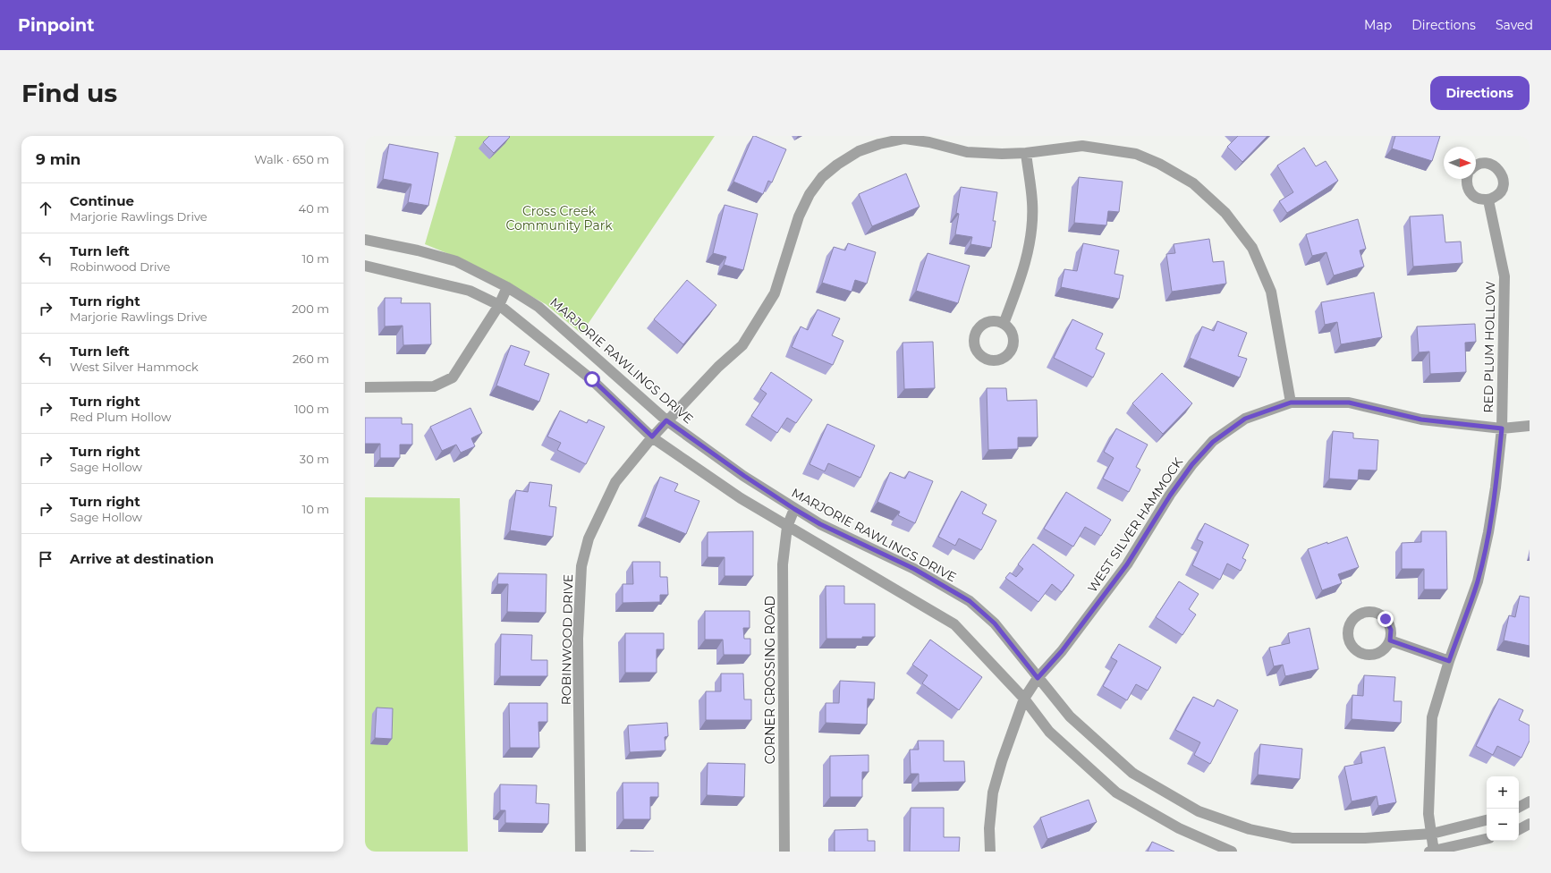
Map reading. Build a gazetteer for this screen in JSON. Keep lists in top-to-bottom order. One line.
{"streets":{"street":["RED PLUM HOLLOW","MARJORIE RAWLINGS DRIVE","WEST SILVER HAMMOCK","ROBINWOOD DRIVE","CORNER CROSSING ROAD"]},"crossings":[["RED PLUM HOLLOW","MARJORIE RAWLINGS DRIVE"],["RED PLUM HOLLOW","WEST SILVER HAMMOCK"],["MARJORIE RAWLINGS DRIVE","WEST SILVER HAMMOCK"],["MARJORIE RAWLINGS DRIVE","ROBINWOOD DRIVE"],["MARJORIE RAWLINGS DRIVE","CORNER CROSSING ROAD"],["WEST SILVER HAMMOCK","ROBINWOOD DRIVE"]],"parks":["Cross Creek Community Park"],"north":"right","page":{"header":"Pinpoint","nav":["Map","Directions","Saved"],"buttons":"Directions","title":"Find us","heading":["9 min","Walk · 650 m"],"list":[["Continue","Marjorie Rawlings Drive","40 m"],["Turn left","Robinwood Drive","10 m"],["Turn right","Marjorie Rawlings Drive","200 m"],["Turn left","West Silver Hammock","260 m"],["Turn right","Red Plum Hollow","100 m"],["Turn right","Sage Hollow","30 m"],["Turn right","Sage Hollow","10 m"],"Arrive at destination"],"map_buttons":["+","−"]}}
